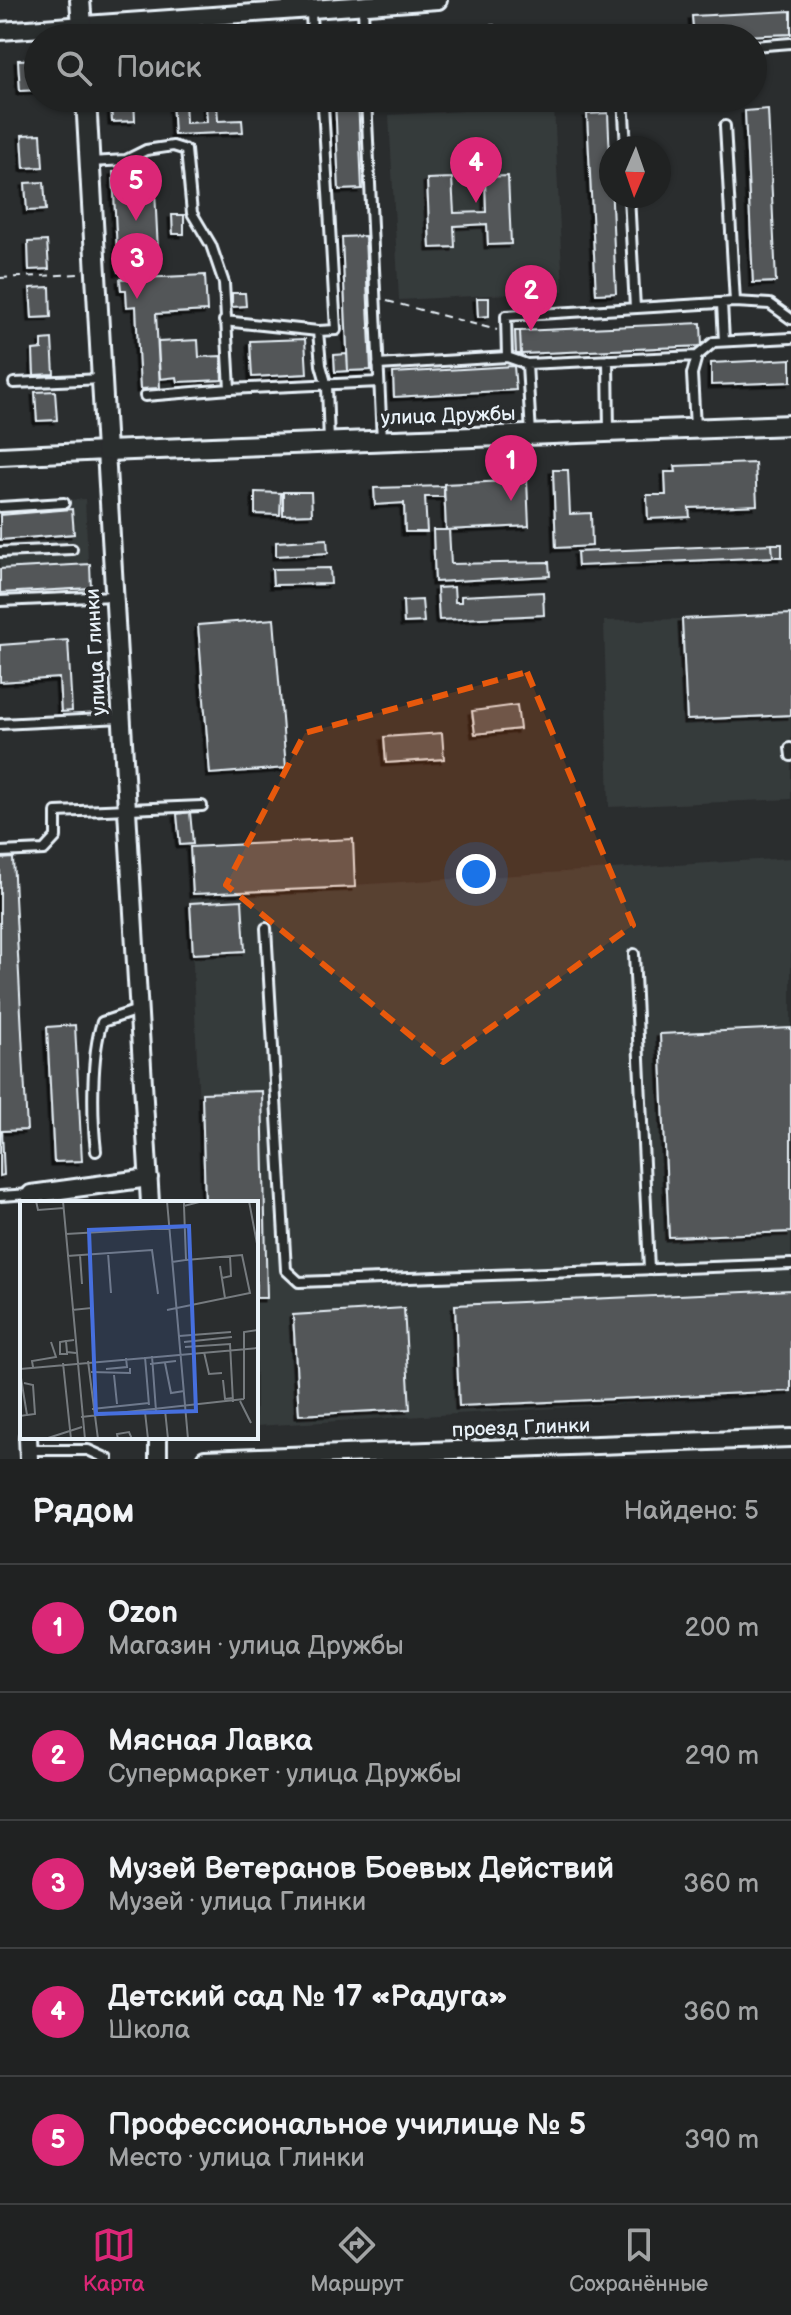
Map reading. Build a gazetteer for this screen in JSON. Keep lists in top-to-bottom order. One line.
{"streets":{"street":["улица Дружбы","улица Глинки","проезд Глинки"]},"crossings":[["улица Дружбы","улица Глинки"]],"north":"bottom","page":{"search":"Поиск","pins":["4","5","3","2","1"],"heading":["Рядом","Найдено: 5"],"list":[{"mark":"1","name":"Ozon","note":"Магазин · улица Дружбы","value":"200 m"},{"mark":"2","name":"Мясная Лавка","note":"Супермаркет · улица Дружбы","value":"290 m"},{"mark":"3","name":"Музей Ветеранов Боевых Действий","note":"Музей · улица Глинки","value":"360 m"},{"mark":"4","name":"Детский сад № 17 «Радуга»","note":"Школа","value":"360 m"},{"mark":"5","name":"Профессиональное училище № 5","note":"Место · улица Глинки","value":"390 m"}],"nav":["Карта","Маршрут","Сохранённые"]}}
